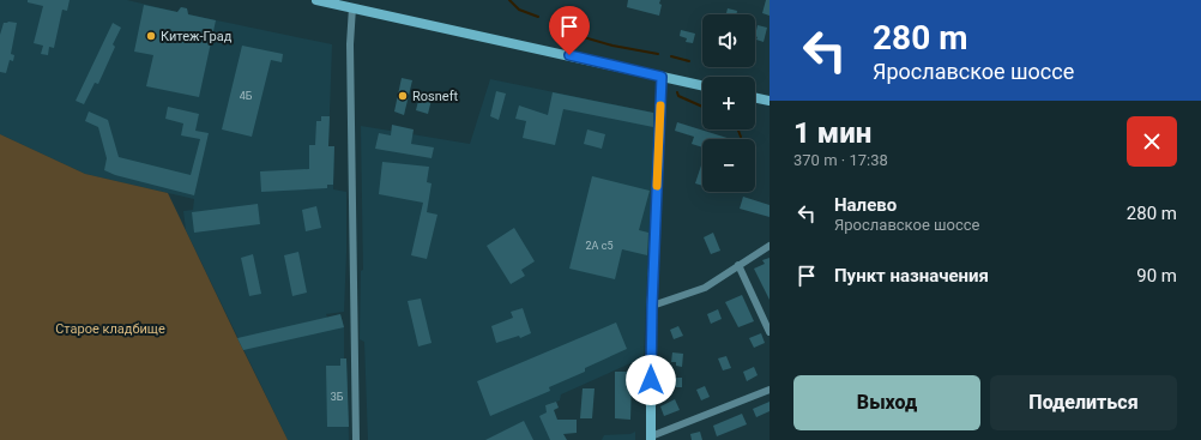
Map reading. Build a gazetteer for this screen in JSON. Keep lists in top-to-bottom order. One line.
{"parks":["Старое кладбище"],"places":["Китеж-Град","Rosneft"],"house_numbers":["4Б","2А с5","3Б"],"page":{"turn":["280 m","Ярославское шоссе"],"map_buttons":["+","−"],"heading":["1 мин","370 m · 17:38"],"list":[{"name":"Налево","note":"Ярославское шоссе","value":"280 m"},{"name":"Пункт назначения","value":"90 m"}],"buttons":["Выход","Поделиться"]}}
